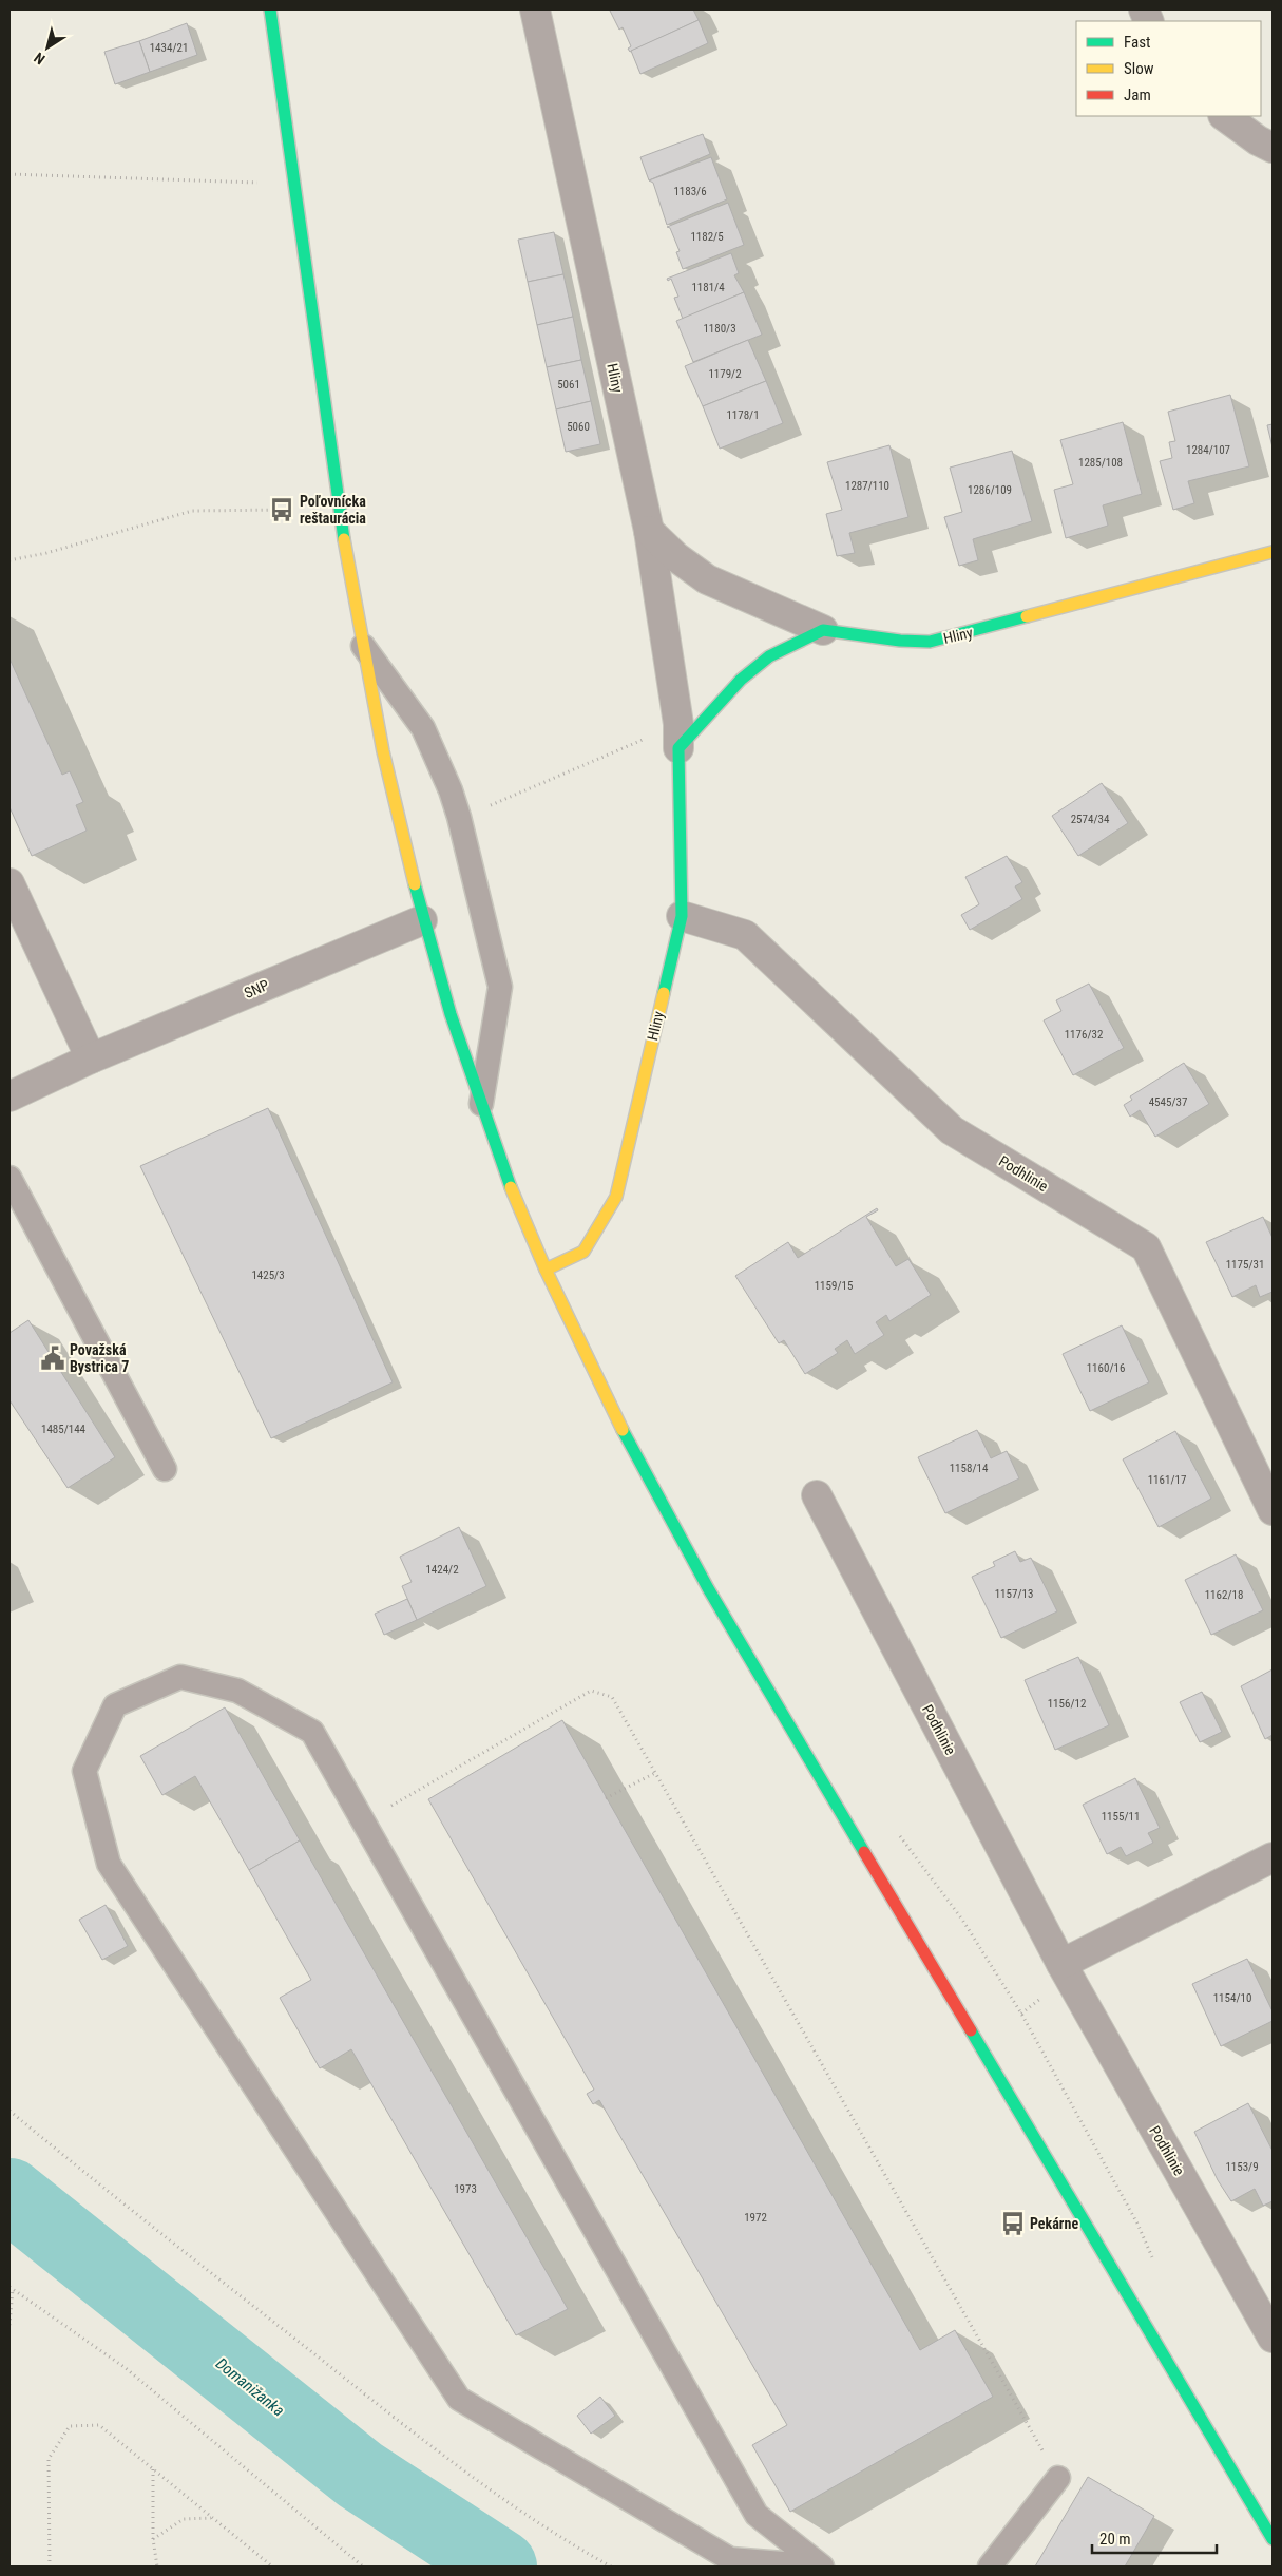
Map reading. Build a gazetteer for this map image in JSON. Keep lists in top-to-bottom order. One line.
{"streets":{"main road":["Hliny"],"street":["SNP","Podhlinie"]},"crossings":[["Hliny","Podhlinie"]],"water":["Domanižanka"],"places":{"bus stop":["Poľovnícka reštaurácia","Pekárne"],"public building":["Považská Bystrica 7"]},"house_numbers":["1434/21","1183/6","1182/5","1181/4","1180/3","1179/2","5061","1178/1","5060","1284/107","1285/108","1287/110","1286/109","2574/34","1176/32","4545/37","1175/31","1425/3","1159/15","1160/16","1485/144","1158/14","1161/17","1424/2","1157/13","1162/18","1156/12","1155/11","1154/10","1153/9","1973","1972"],"legend":["Fast","Slow","Jam"],"scale_bar":"20 m","north":"bottom left"}
